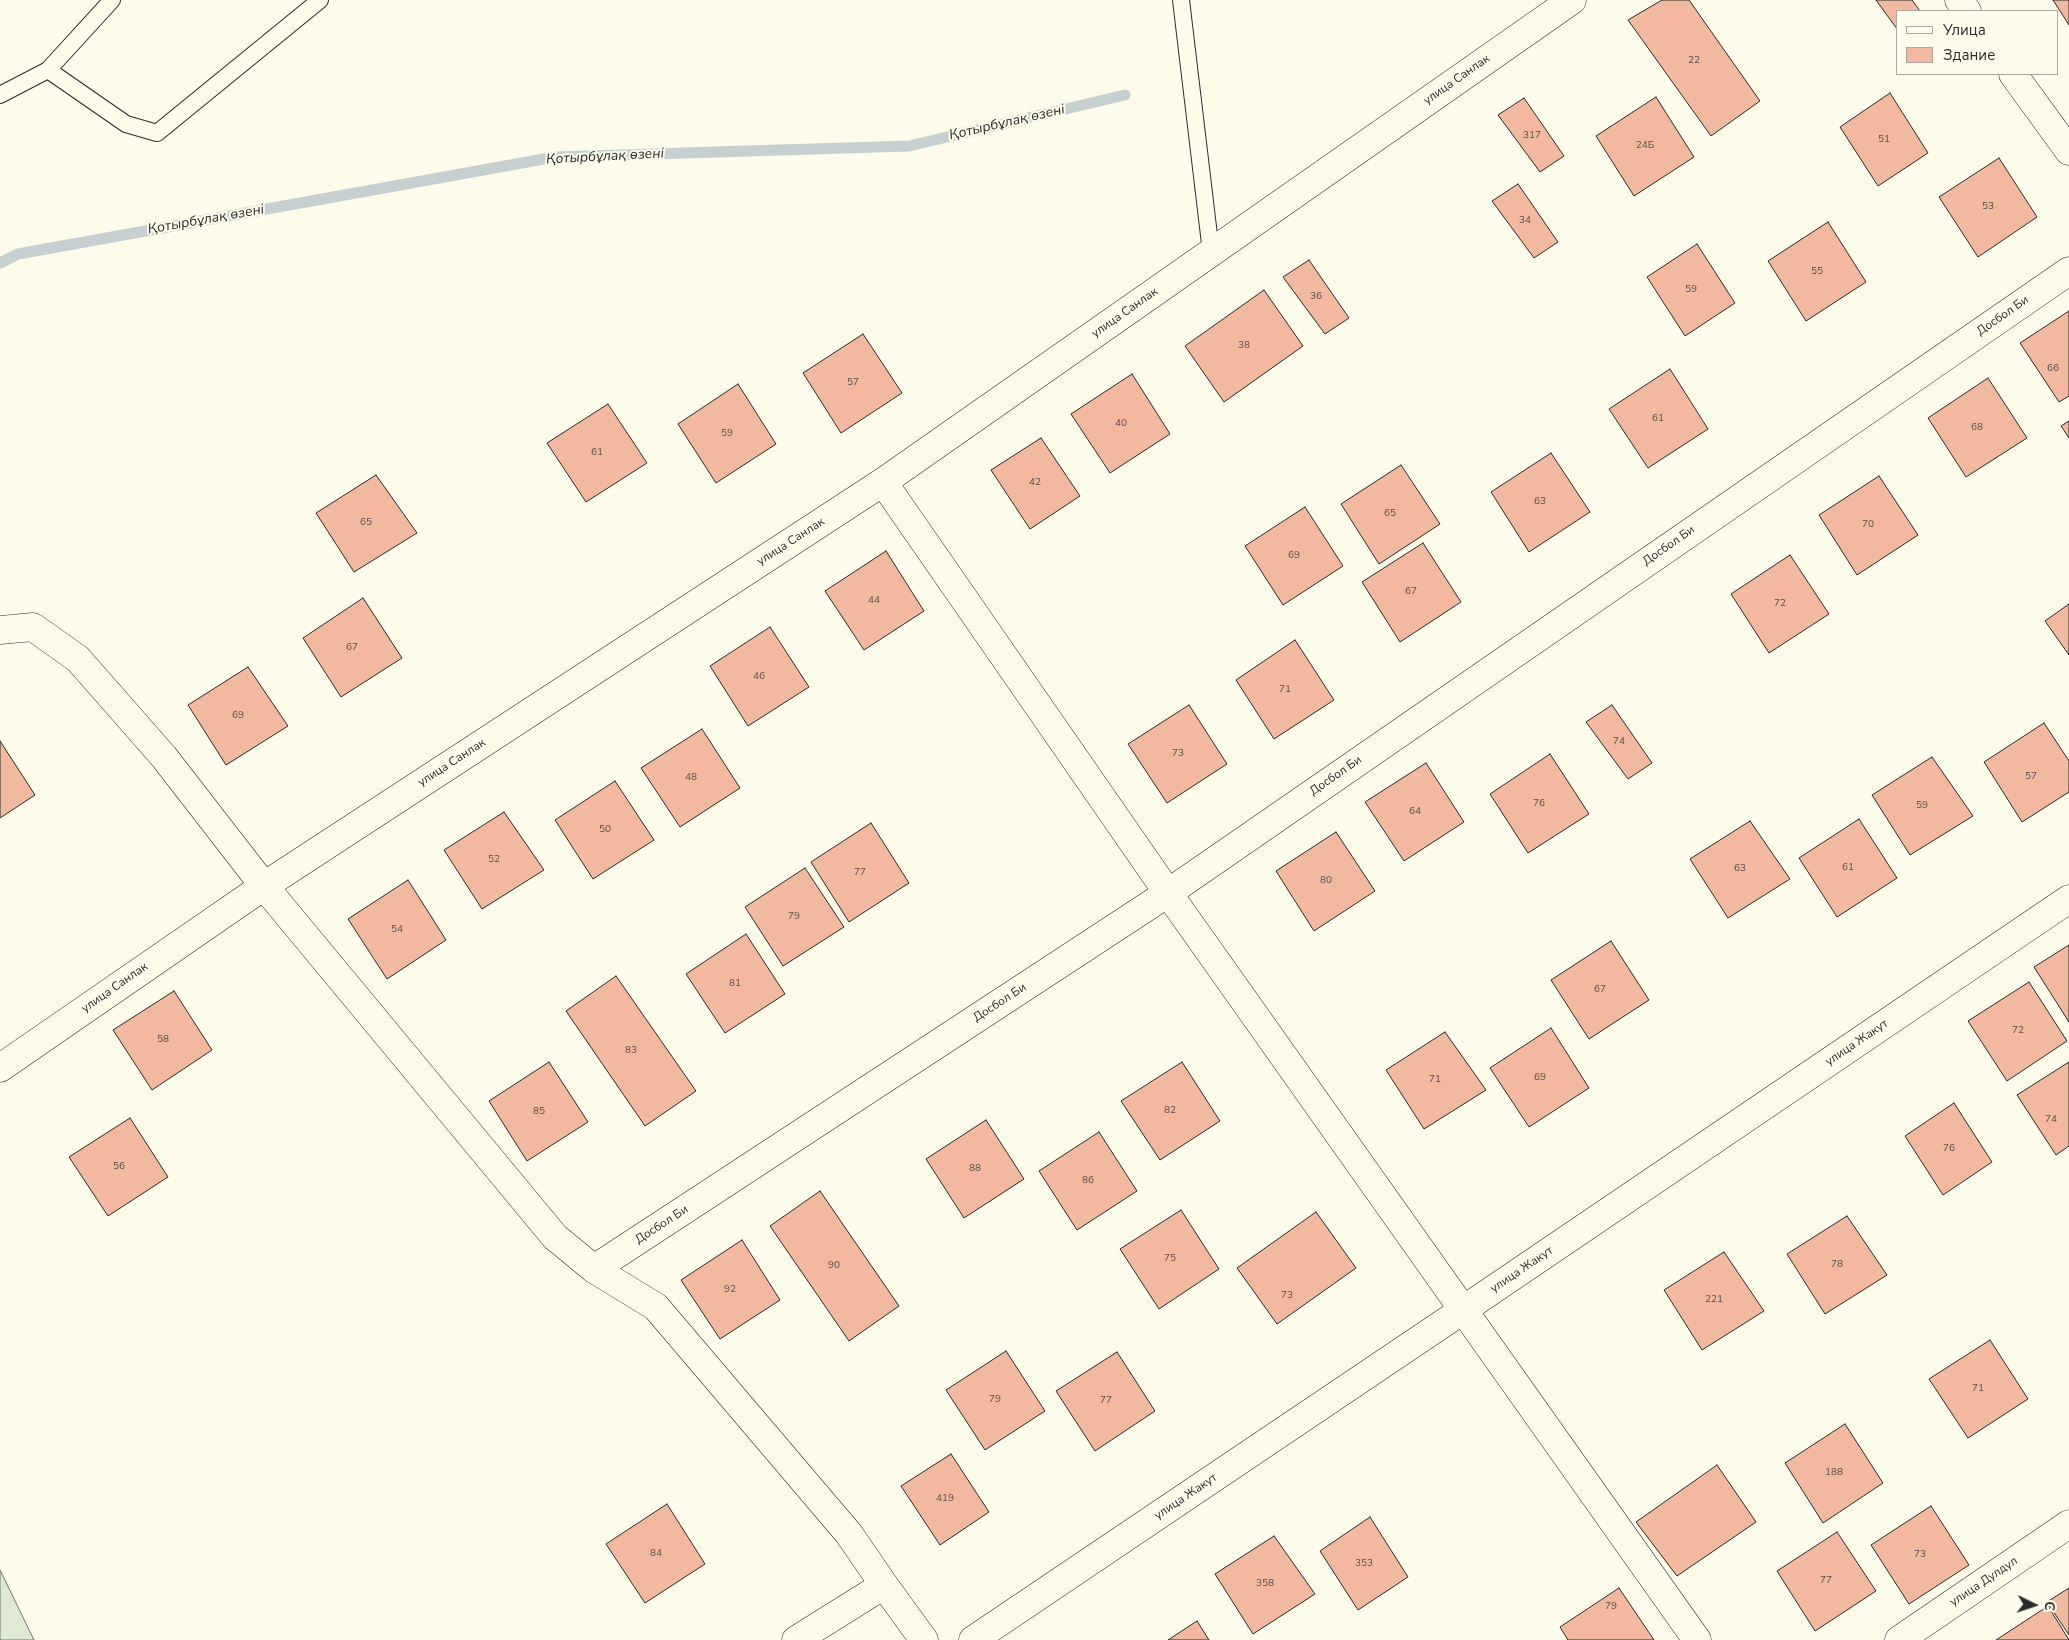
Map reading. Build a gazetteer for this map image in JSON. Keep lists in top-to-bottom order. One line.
{"streets":{"street":["улица Санлак","Досбол Би","улица Жакут","улица Дулдул"]},"water":["Қотырбұлақ өзені"],"house_numbers":["22","317","51","24Б","53","34","55","59","36","38","66","57","61","40","68","59","61","42","63","65","65","70","69","67","44","72","67","46","71","69","74","73","57","48","76","59","64","50","52","61","63","77","80","79","54","81","67","72","58","83","69","71","82","85","74","76","56","88","86","75","78","90","92","73","221","71","79","77","188","419","84","73","353","77","358","79"],"legend":["Улица","Здание"],"north":"right"}
